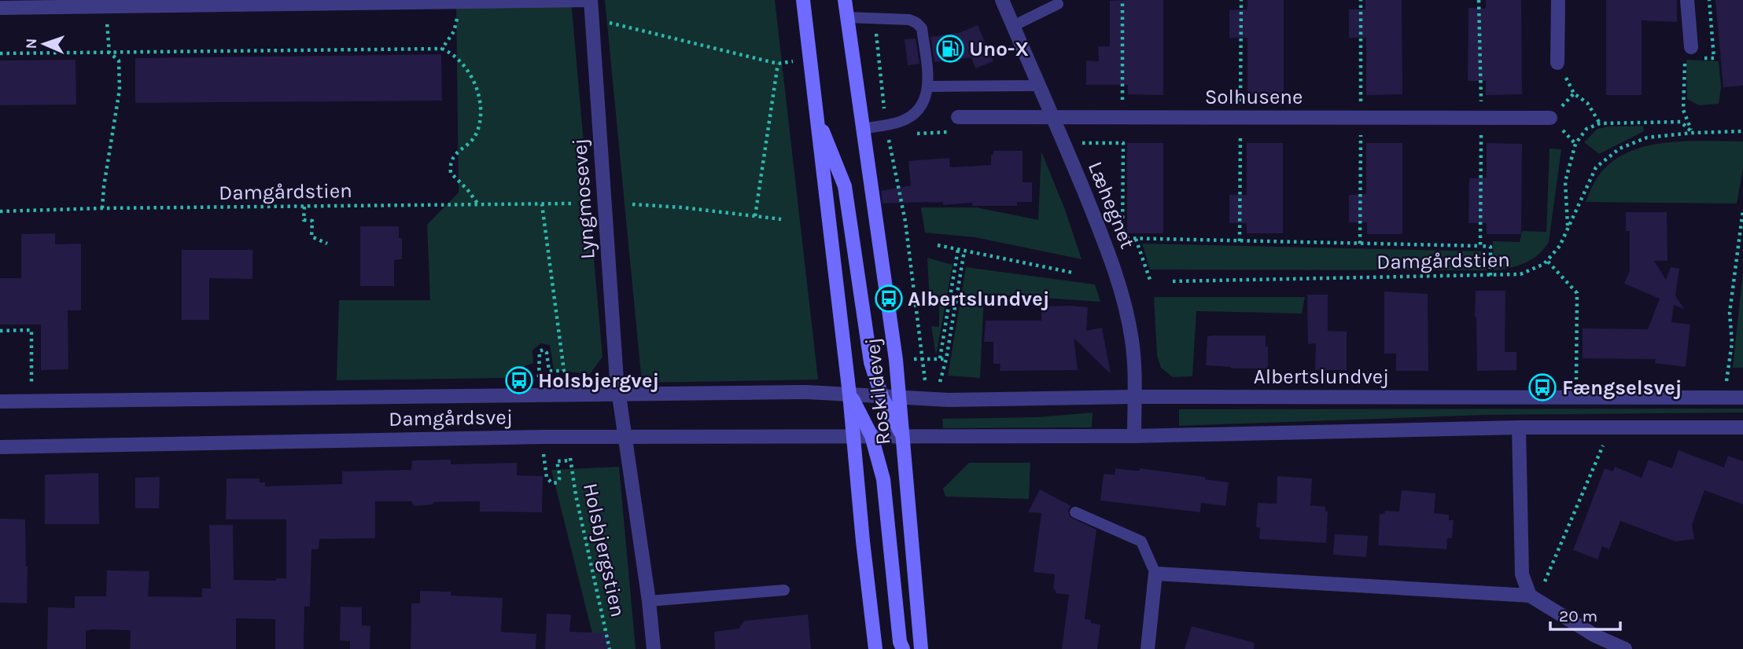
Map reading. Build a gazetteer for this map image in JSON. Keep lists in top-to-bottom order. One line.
{"streets":{"main road":["Roskildevej"],"street":["Solhusene","Lyngmosevej","Læhegnet","Albertslundvej","Damgårdsvej"],"path":["Damgårdstien","Holsbjergstien"]},"crossings":[["Solhusene","Læhegnet"],["Lyngmosevej","Damgårdsvej"],["Læhegnet","Albertslundvej"],["Albertslundvej","Roskildevej"],["Albertslundvej","Damgårdsvej"],["Roskildevej","Damgårdsvej"]],"places":{"fuel station":["Uno-X"],"bus stop":["Albertslundvej","Holsbjergvej","Fængselsvej"]},"scale_bar":"20 m","north":"left"}
